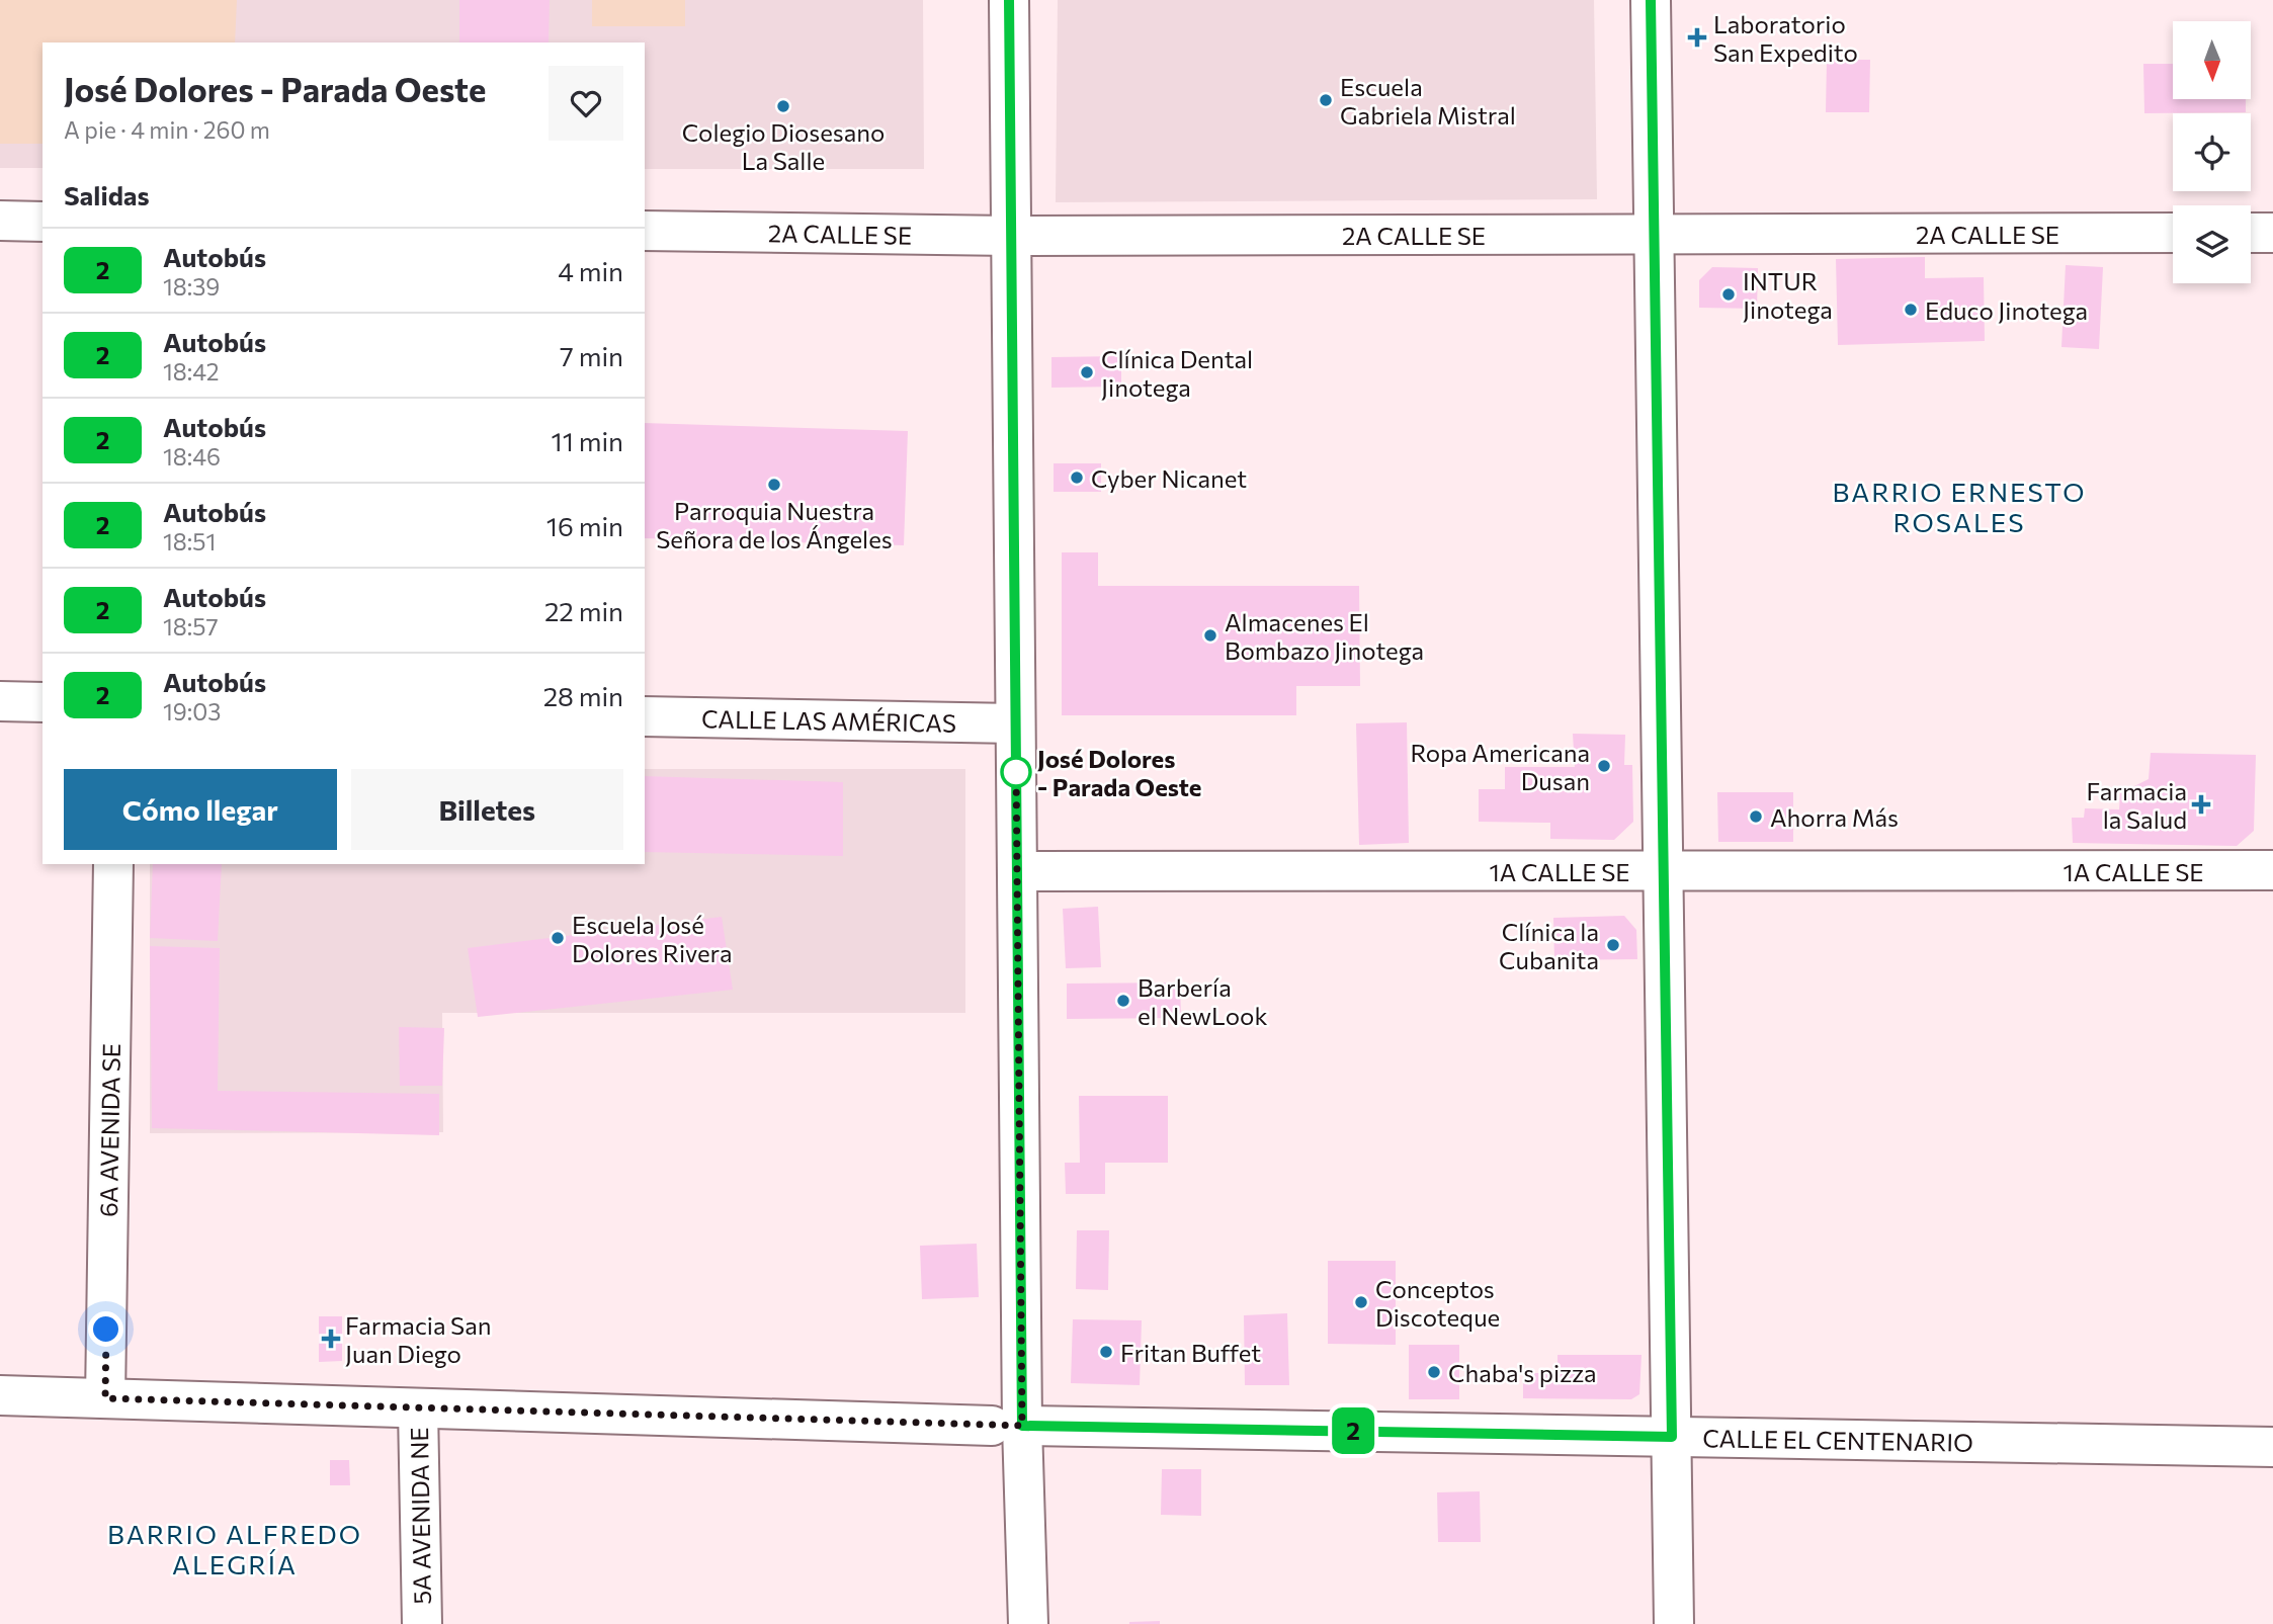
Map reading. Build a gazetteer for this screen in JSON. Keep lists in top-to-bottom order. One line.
{"streets":{"street":["2A CALLE SE","CALLE LAS AMÉRICAS","1A CALLE SE","6A AVENIDA SE","CALLE EL CENTENARIO","5A AVENIDA NE"]},"crossings":[["6A AVENIDA SE","CALLE EL CENTENARIO"],["CALLE EL CENTENARIO","5A AVENIDA NE"]],"districts":["BARRIO ERNESTO ROSALES","BARRIO ALFREDO ALEGRÍA"],"places":{"health":["Laboratorio San Expedito","Farmacia la Salud","Farmacia San Juan Diego"],"other":["Escuela Gabriela Mistral","Colegio Diosesano La Salle","INTUR Jinotega","Educo Jinotega","Clínica Dental Jinotega","Cyber Nicanet","Parroquia Nuestra Señora de los Ángeles","Almacenes El Bombazo Jinotega","Ropa Americana Dusan","José Dolores - Parada Oeste","Ahorra Más","Escuela José Dolores Rivera","Clínica la Cubanita","Barbería el NewLook","Conceptos Discoteque","Fritan Buffet","Chaba's pizza"]},"lines":["bus line 2"],"north":"bottom","page":{"on_map":"2","heading":[["José Dolores - Parada Oeste","A pie · 4 min · 260 m"],"Salidas"],"list":[{"mark":"2","name":"Autobús","note":"18:39","value":"4 min"},{"mark":"2","name":"Autobús","note":"18:42","value":"7 min"},{"mark":"2","name":"Autobús","note":"18:46","value":"11 min"},{"mark":"2","name":"Autobús","note":"18:51","value":"16 min"},{"mark":"2","name":"Autobús","note":"18:57","value":"22 min"},{"mark":"2","name":"Autobús","note":"19:03","value":"28 min"}],"buttons":["Cómo llegar","Billetes"]}}
